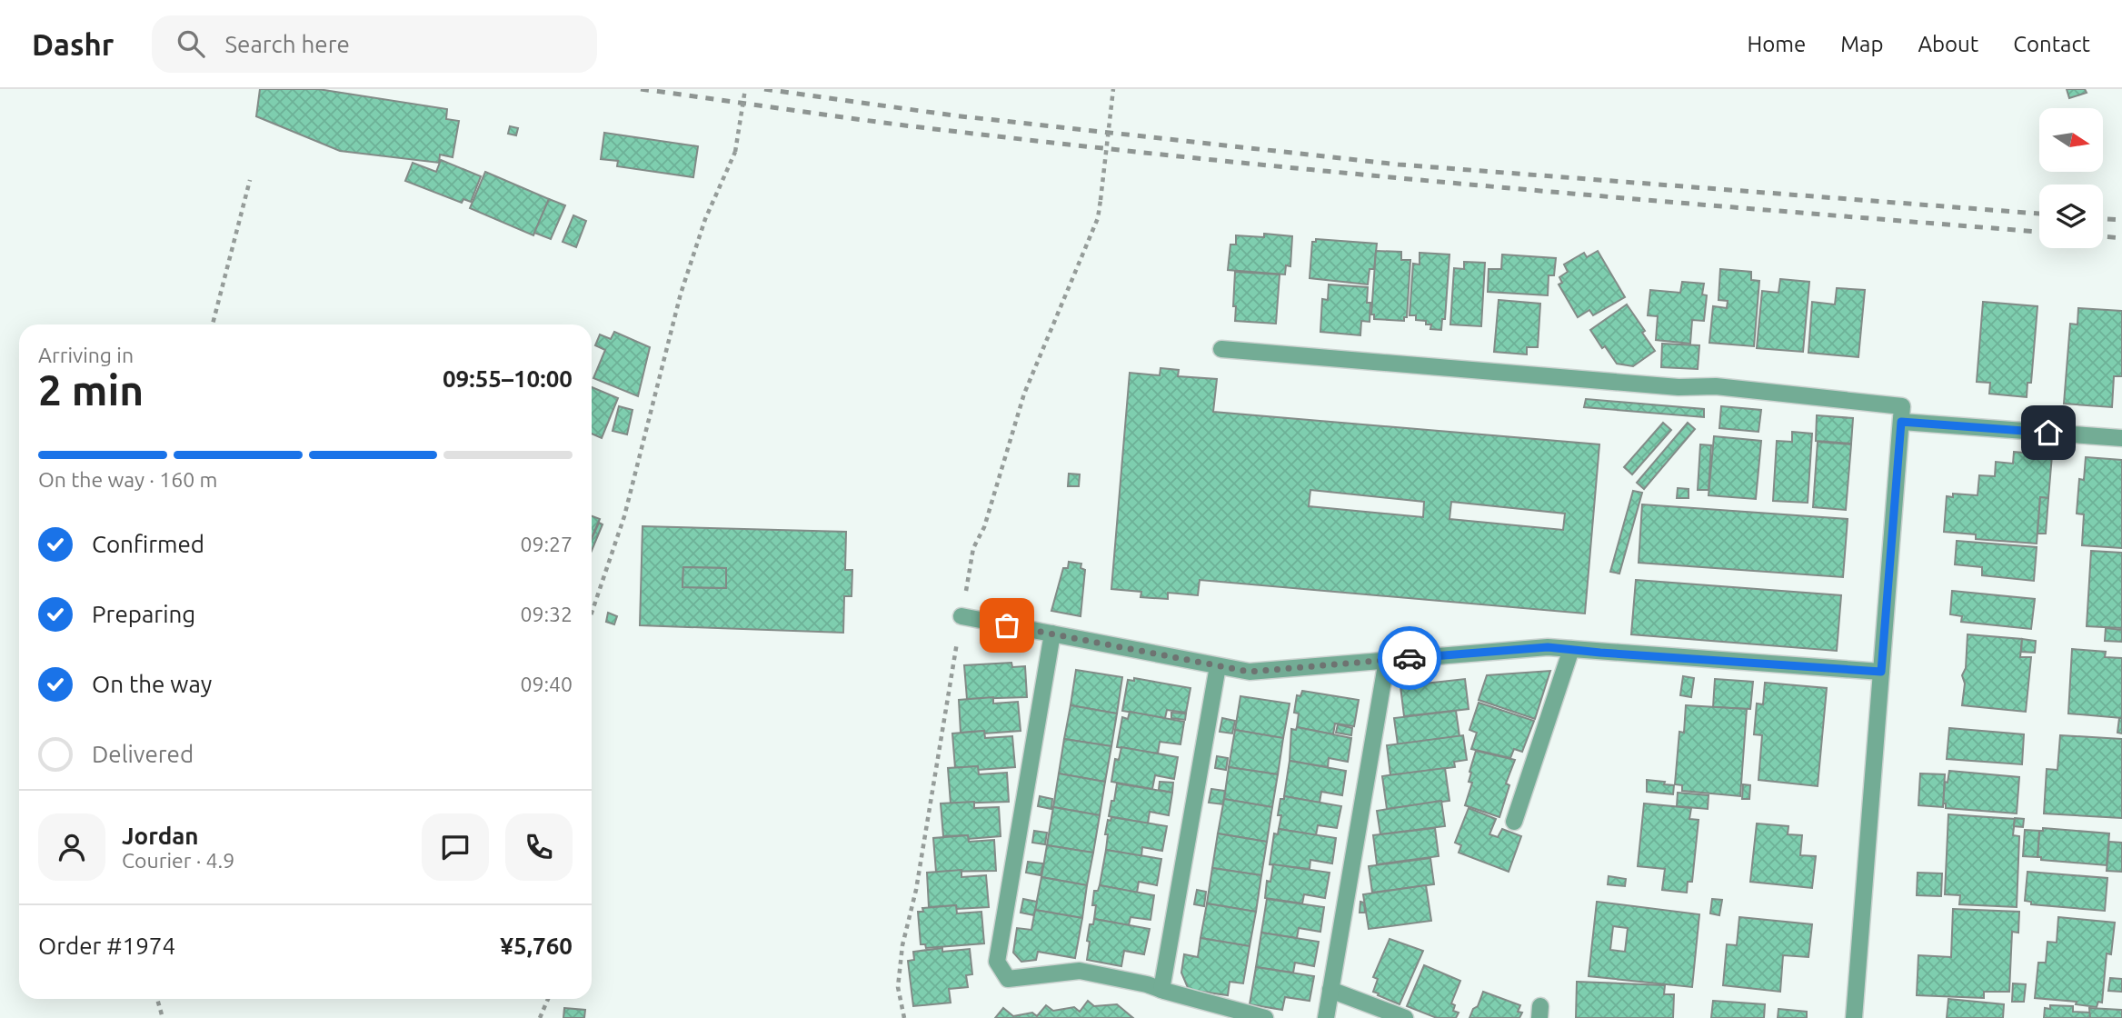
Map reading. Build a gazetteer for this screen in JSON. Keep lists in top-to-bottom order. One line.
{"north":"right","page":{"header":"Dashr","search":"Search here","nav":["Home","Map","About","Contact"],"heading":["2 min","Arriving in","09:55–10:00"],"panel":["Jordan","Courier · 4.9","Order #1974","¥5,760"],"bar":"On the way · 160 m","list":[["Confirmed","09:27"],["Preparing","09:32"],["On the way","09:40"],"Delivered"]}}
